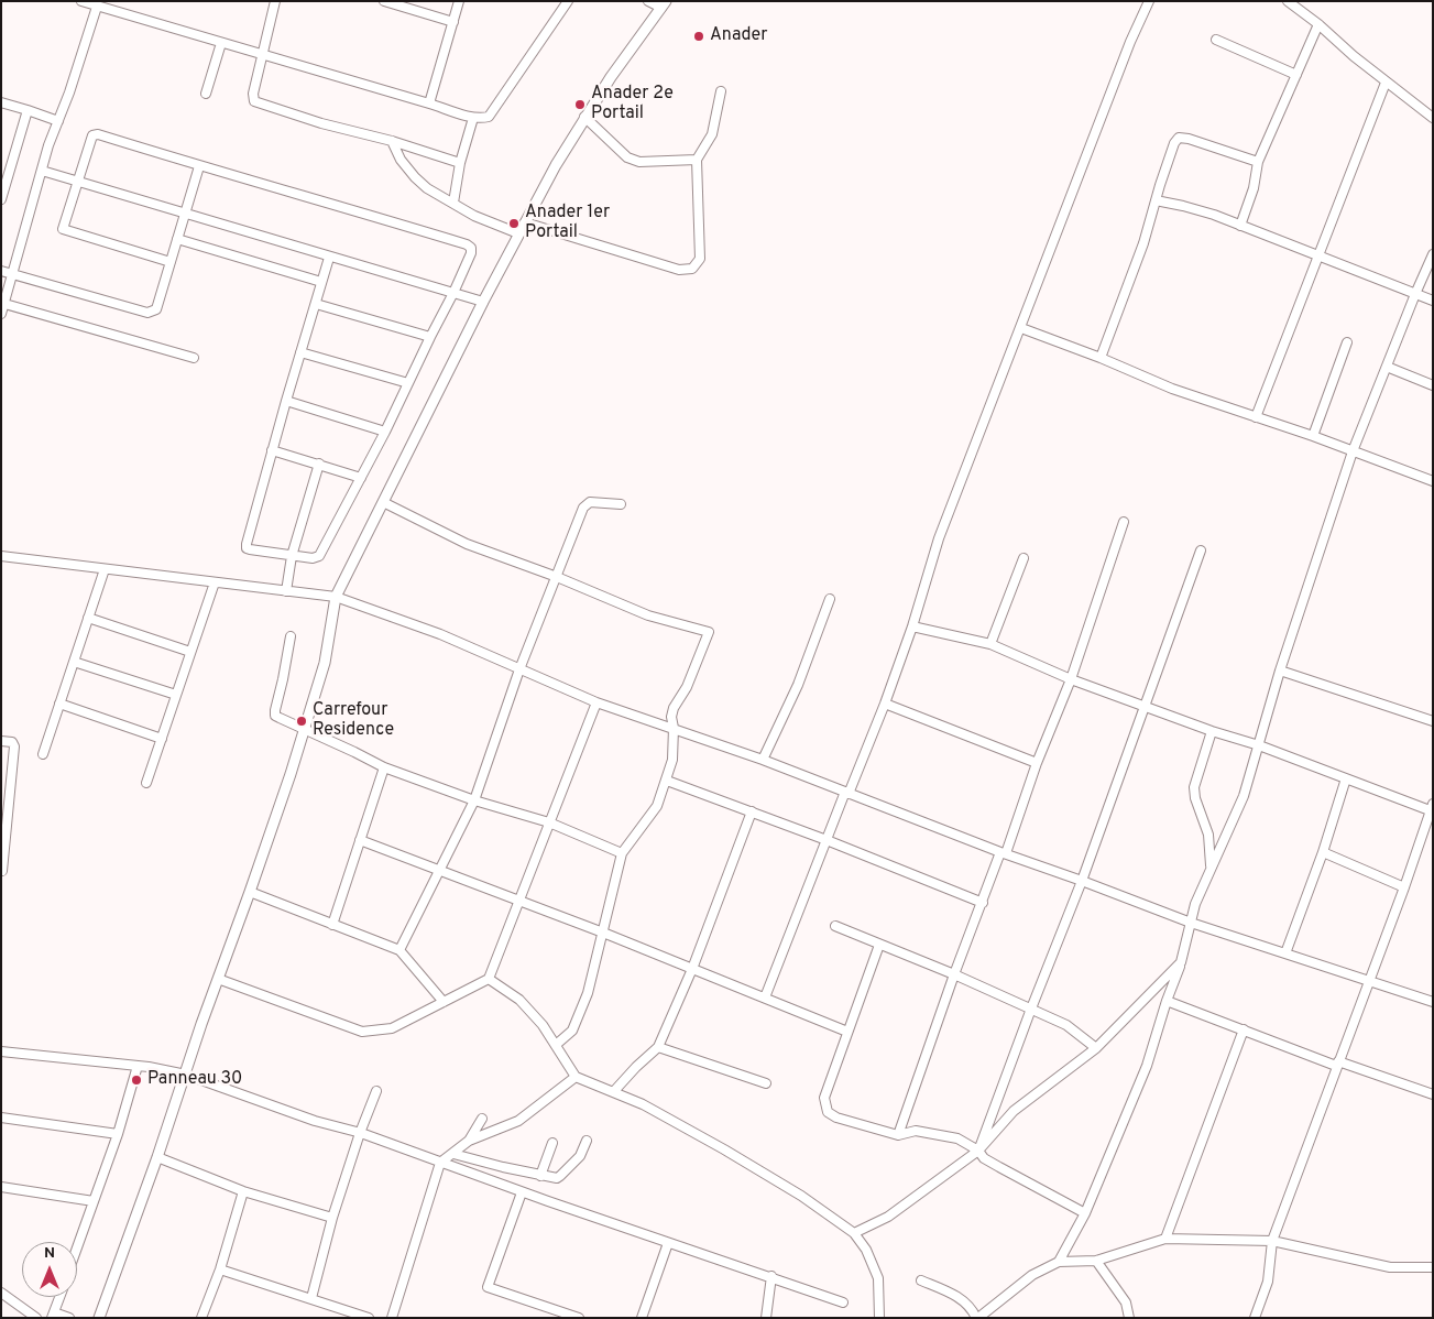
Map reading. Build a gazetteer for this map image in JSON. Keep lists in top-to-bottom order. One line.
{"places":["Anader","Anader 2e Portail","Anader 1er Portail","Carrefour Residence","Panneau 30"],"north":"top"}
